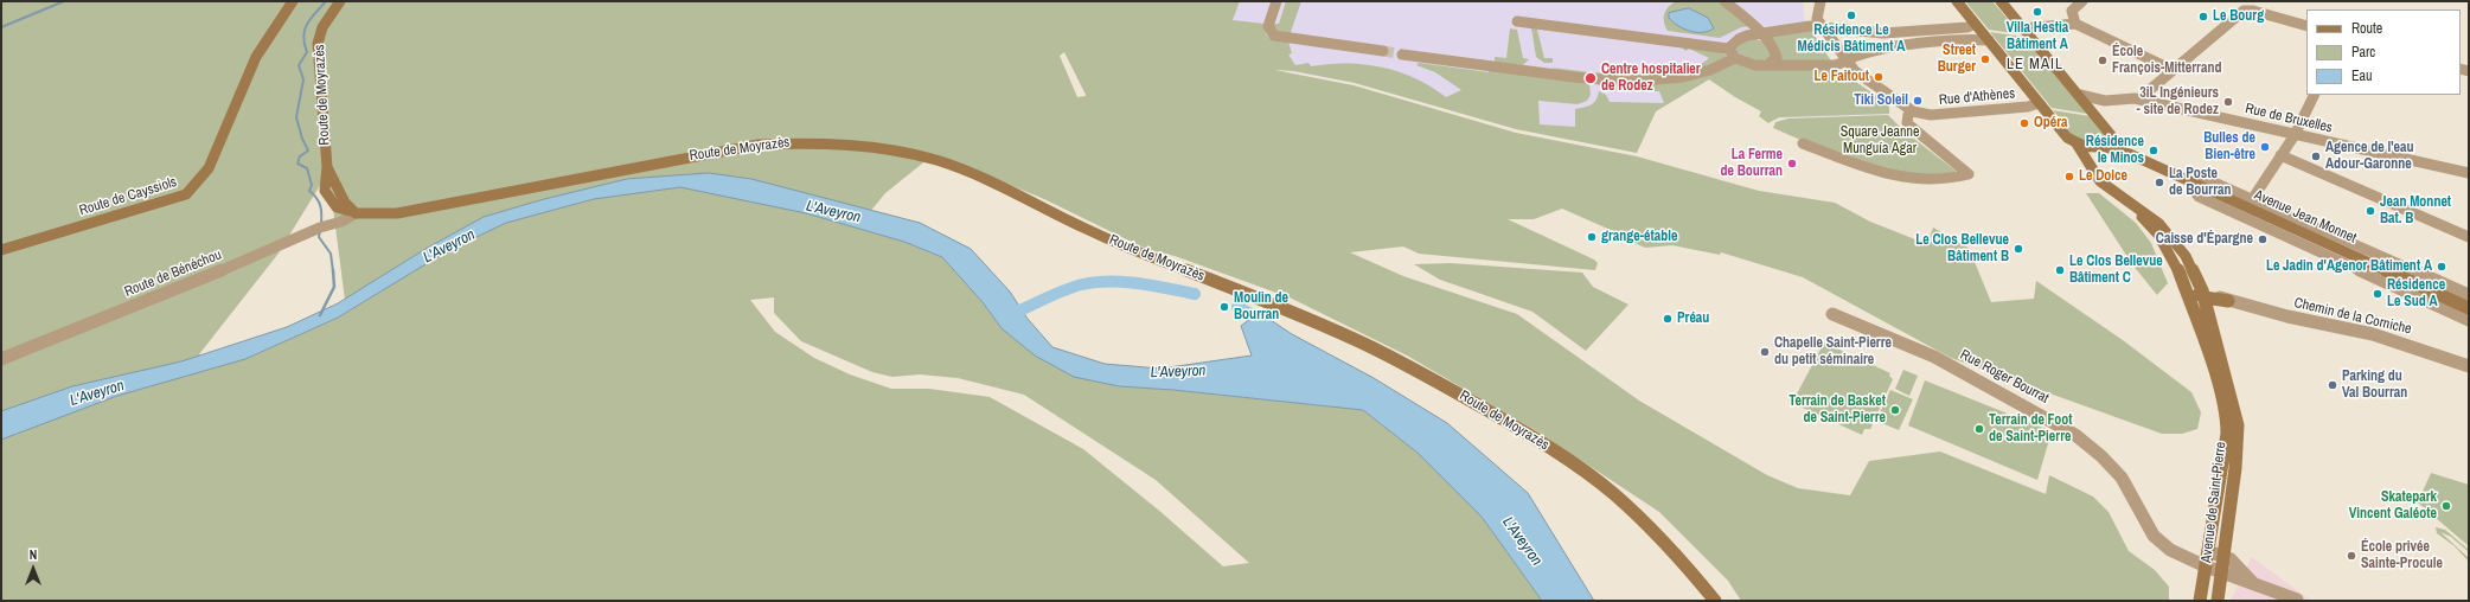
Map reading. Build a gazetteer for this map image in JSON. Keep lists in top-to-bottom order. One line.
{"streets":{"street":["Route de Moyrazès","Rue d'Athènes","Rue de Bruxelles","Route de Cayssiols","Avenue Jean Monnet","Route de Bénéchou","Chemin de la Corniche","Rue Roger Bourrat","Avenue de Saint-Pierre"]},"crossings":[["Route de Moyrazès","Route de Bénéchou"],["Rue d'Athènes","Avenue de Saint-Pierre"],["Rue de Bruxelles","Avenue Jean Monnet"],["Avenue Jean Monnet","Avenue de Saint-Pierre"],["Rue Roger Bourrat","Avenue de Saint-Pierre"]],"districts":["LE MAIL"],"water":["L'Aveyron"],"parks":["Square Jeanne Munguía Agar"],"places":["Villa Hestia Bâtiment A","Résidence Le Médicis Bâtiment A","Le Bourg","Street Burger","École François-Mitterrand","Le Faitout","Centre hospitalier de Rodez","Tiki Soleil","3iL Ingénieurs - site de Rodez","Opéra","Bulles de Bien-être","Résidence le Minos","Agence de l'eau Adour-Garonne","La Ferme de Bourran","Le Dolce","La Poste de Bourran","Jean Monnet Bat. B","grange-étable","Caisse d'Épargne","Le Clos Bellevue Bâtiment B","Le Jadin d'Agenor Bâtiment A","Le Clos Bellevue Bâtiment C","Résidence Le Sud A","Moulin de Bourran","Préau","Chapelle Saint-Pierre du petit séminaire","Parking du Val Bourran","Terrain de Basket de Saint-Pierre","Terrain de Foot de Saint-Pierre","Skatepark Vincent Galéote","École privée Sainte-Procule"],"legend":["Route","Parc","Eau"],"north":"top"}
